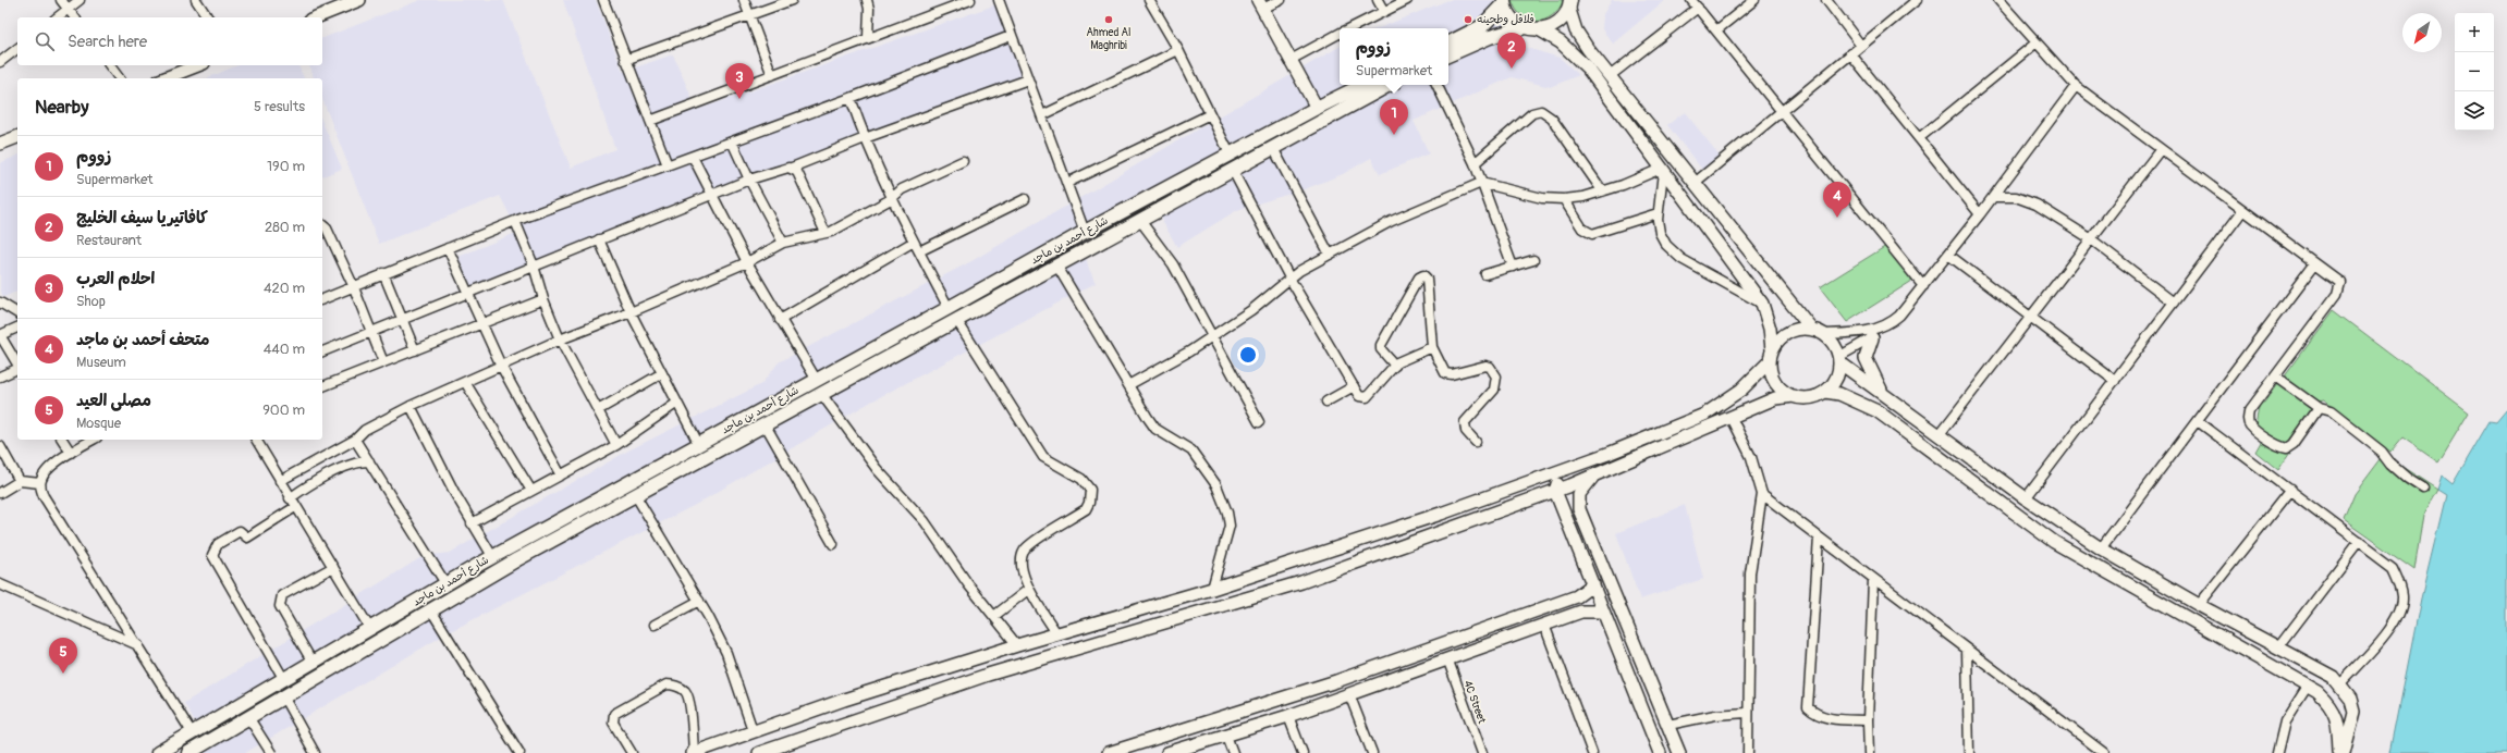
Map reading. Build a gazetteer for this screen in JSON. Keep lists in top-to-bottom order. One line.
{"streets":{"main road":["شارع أحمد بن ماجد"],"street":["4C Street"]},"places":["Ahmed Al Maghribi","فلافل وطحينه"],"north":"bottom left","page":{"map_buttons":["+","−"],"search":"Search here","popup":["زووم","Supermarket"],"pins":["2","3","1","4","5"],"heading":["Nearby","5 results"],"list":[{"mark":"1","name":"زووم","note":"Supermarket","value":"190 m"},{"mark":"2","name":"كافاتيريا سيف الخليج","note":"Restaurant","value":"280 m"},{"mark":"3","name":"احلام العرب","note":"Shop","value":"420 m"},{"mark":"4","name":"متحف أحمد بن ماجد","note":"Museum","value":"440 m"},{"mark":"5","name":"مصلى العيد","note":"Mosque","value":"900 m"}]}}
